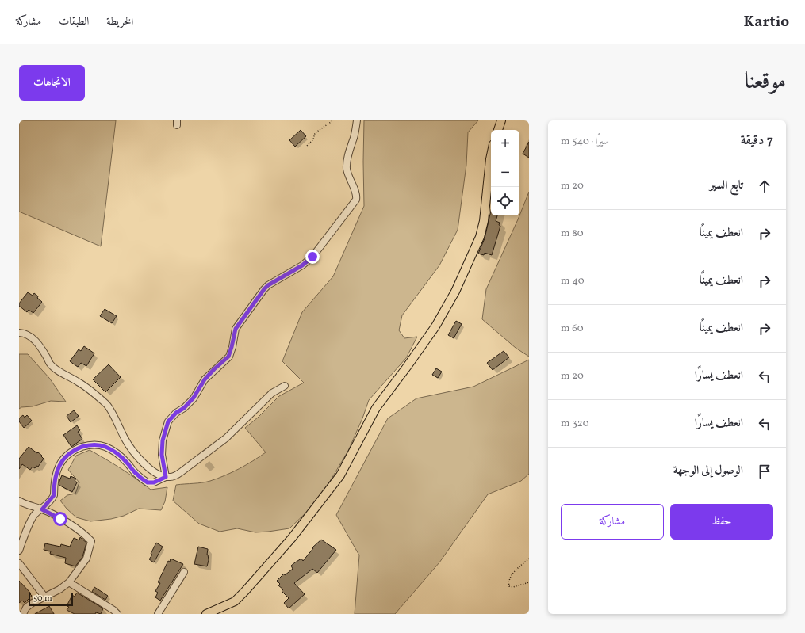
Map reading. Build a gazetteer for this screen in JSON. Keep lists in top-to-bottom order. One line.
{"scale_bar":"50 m","page":{"header":"Kartio","nav":["الخريطة","الطبقات","مشاركة"],"title":"موقعنا","buttons":["الاتجاهات",["حفظ","مشاركة"]],"heading":["7 دقيقة","سيرًا · 540 m"],"map_buttons":["+","−"],"list":[["تابع السير","20 m"],["انعطف يمينًا","80 m"],["انعطف يمينًا","40 m"],["انعطف يمينًا","60 m"],["انعطف يسارًا","20 m"],["انعطف يسارًا","320 m"],"الوصول إلى الوجهة"],"scale":"50 m"}}
